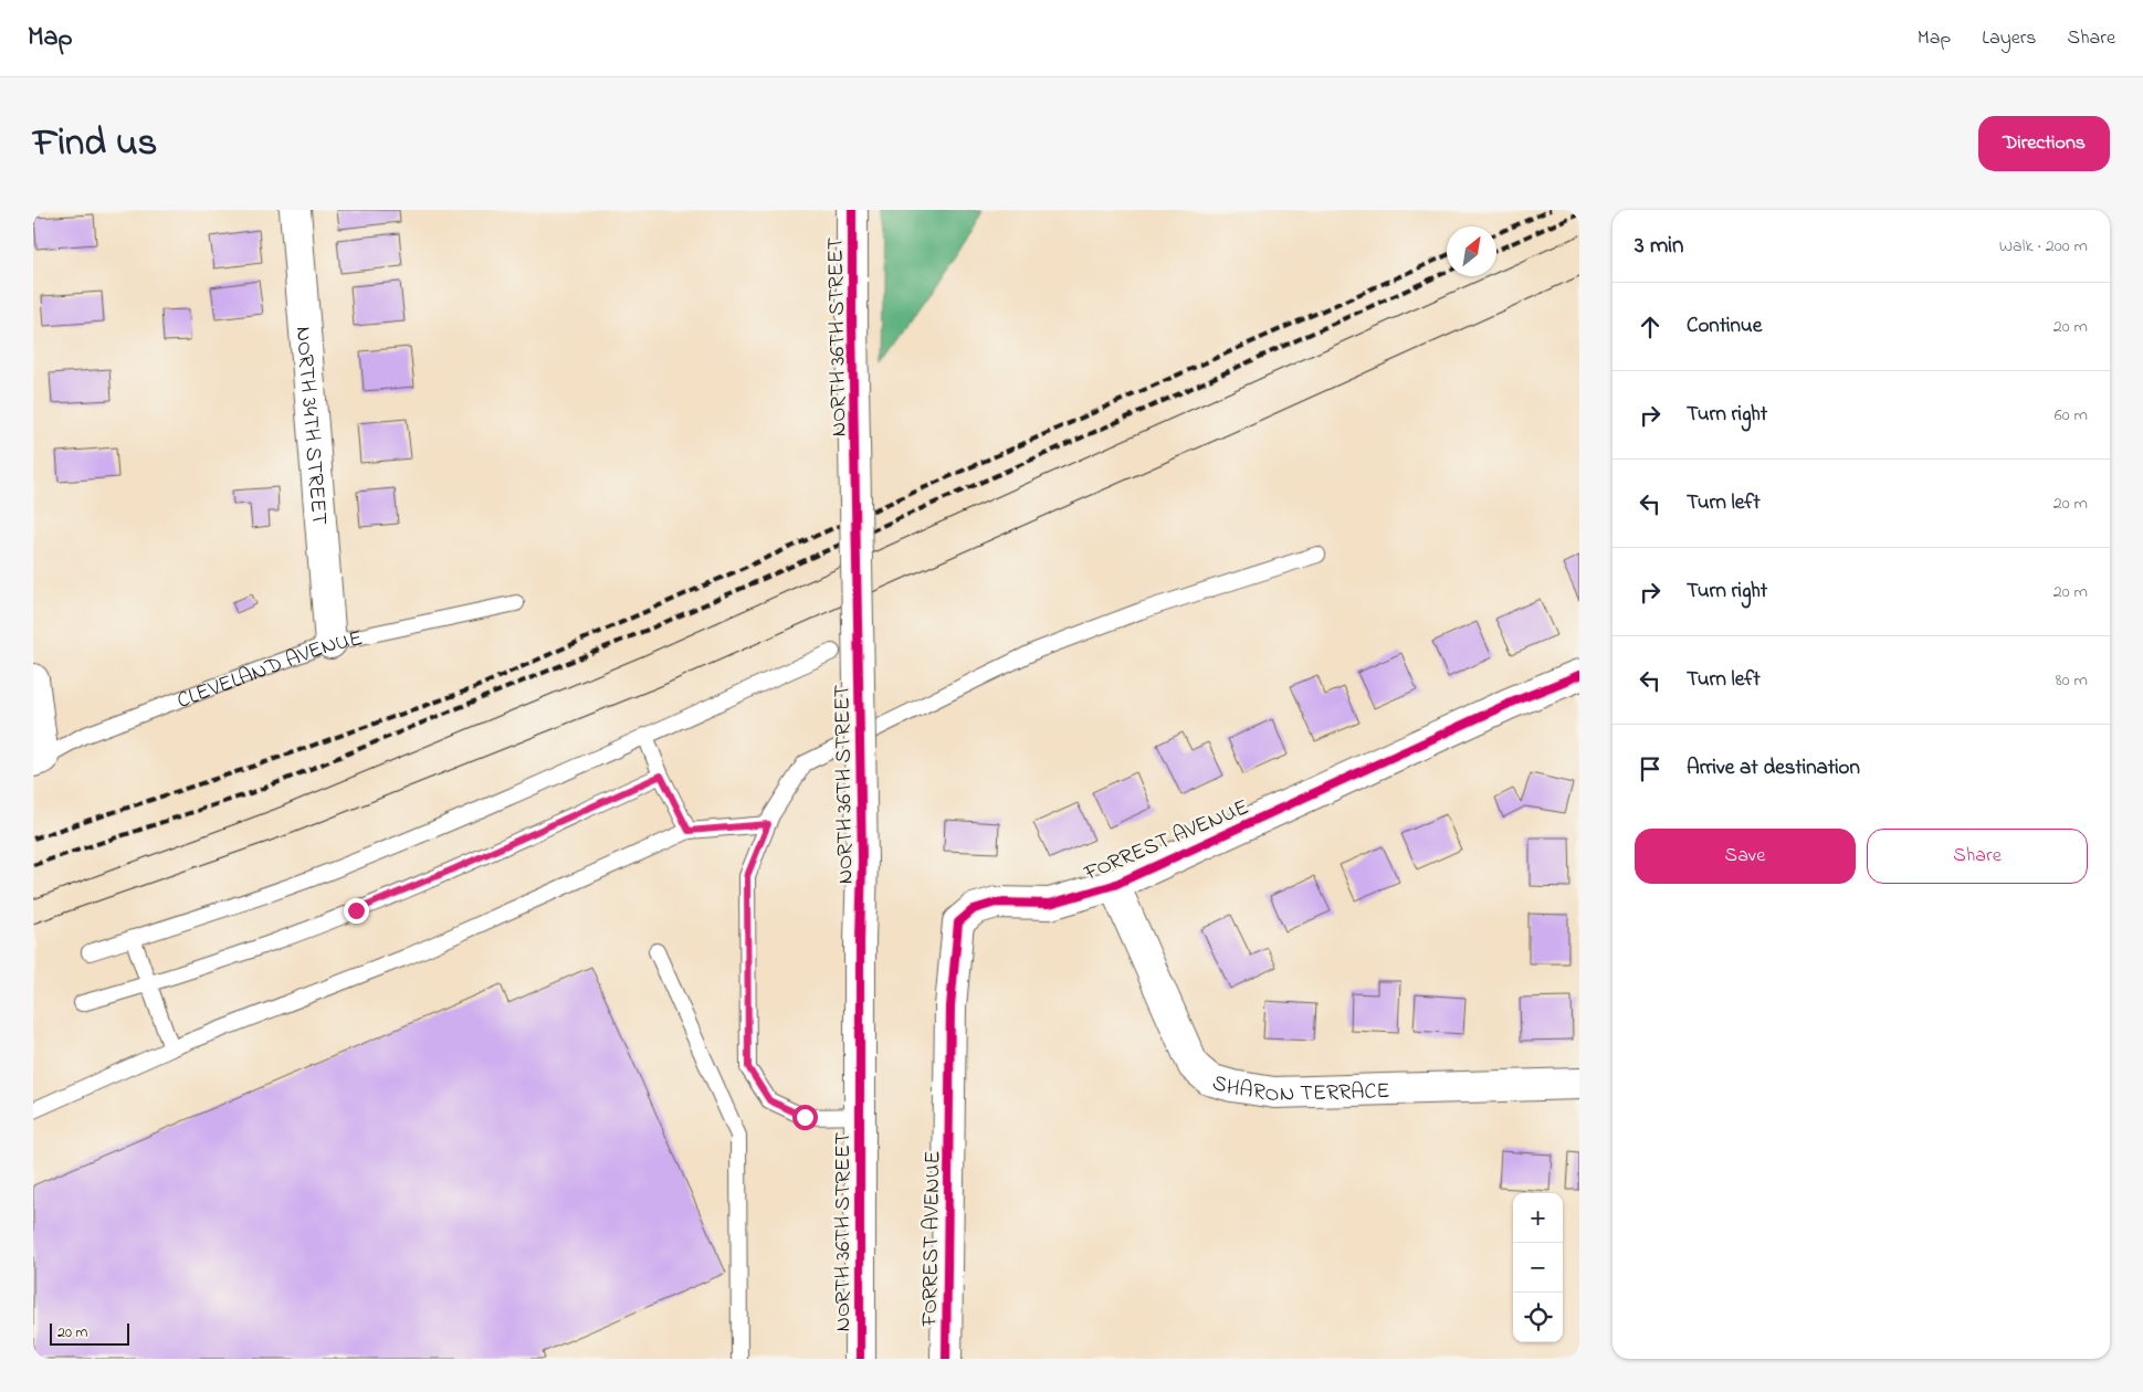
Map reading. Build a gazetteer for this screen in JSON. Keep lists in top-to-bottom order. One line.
{"streets":{"street":["NORTH 36TH STREET","NORTH 34TH STREET","FORREST AVENUE","SHARON TERRACE"],"lane":["CLEVELAND AVENUE"]},"crossings":[["NORTH 34TH STREET","CLEVELAND AVENUE"],["FORREST AVENUE","SHARON TERRACE"]],"scale_bar":"20 m","north":"top right","page":{"header":"Map","nav":["Map","Layers","Share"],"title":"Find us","buttons":["Directions",["Save","Share"]],"heading":["3 min","Walk · 200 m"],"list":[["Continue","20 m"],["Turn right","60 m"],["Turn left","20 m"],["Turn right","20 m"],["Turn left","80 m"],"Arrive at destination"],"map_buttons":["+","−"],"scale":"20 m"}}
